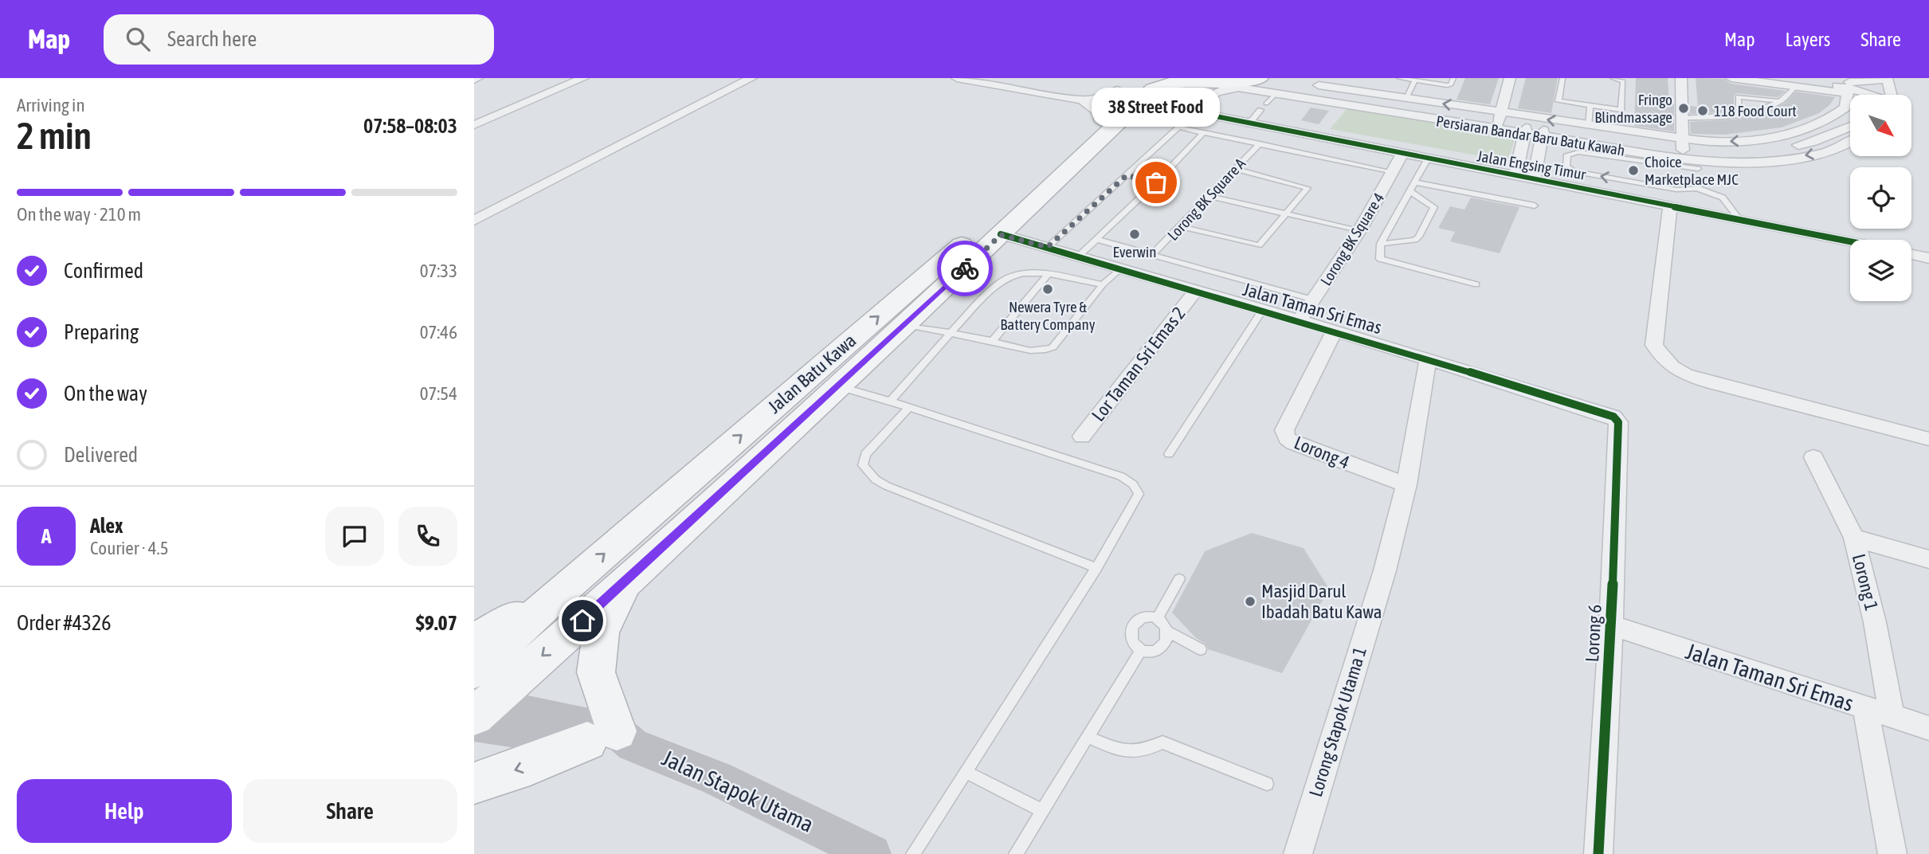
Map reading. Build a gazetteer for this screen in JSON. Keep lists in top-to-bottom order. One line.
{"streets":{"highway":["Jalan Batu Kawa"],"main road":["Jalan Stapok Utama"],"street":["Persiaran Bandar Baru Batu Kawah","Jalan Engsing Timur","Lorong BK Square 4","Jalan Taman Sri Emas","Lor Taman Sri Emas 2","Lorong 4","Lorong 1","Lorong 6","Lorong Stapok Utama 1"],"lane":["Lorong BK Square A"]},"crossings":[["Persiaran Bandar Baru Batu Kawah","Jalan Engsing Timur"],["Persiaran Bandar Baru Batu Kawah","Jalan Batu Kawa"],["Jalan Engsing Timur","Lorong BK Square 4"],["Jalan Engsing Timur","Jalan Batu Kawa"],["Lorong BK Square 4","Jalan Taman Sri Emas"],["Jalan Taman Sri Emas","Lor Taman Sri Emas 2"],["Jalan Taman Sri Emas","Jalan Batu Kawa"],["Jalan Taman Sri Emas","Lorong 4"],["Jalan Taman Sri Emas","Lorong 1"],["Jalan Taman Sri Emas","Lorong 6"],["Jalan Taman Sri Emas","Lorong Stapok Utama 1"],["Jalan Batu Kawa","Jalan Stapok Utama"],["Lorong 4","Lorong Stapok Utama 1"]],"places":["Fringo Blindmassage","118 Food Court","Choice Marketplace MJC","38 Street Food","Everwin","Newera Tyre & Battery Company","Masjid Darul Ibadah Batu Kawa"],"north":"bottom right","page":{"header":"Map","search":"Search here","nav":["Map","Layers","Share"],"heading":["2 min","Arriving in","07:58–08:03"],"panel":["Alex","Courier · 4.5","Order #4326","$9.07"],"bubble":"38 Street Food","bar":"On the way · 210 m","list":[["Confirmed","07:33"],["Preparing","07:46"],["On the way","07:54"],"Delivered"],"round":"A","buttons":["Help","Share"]}}
